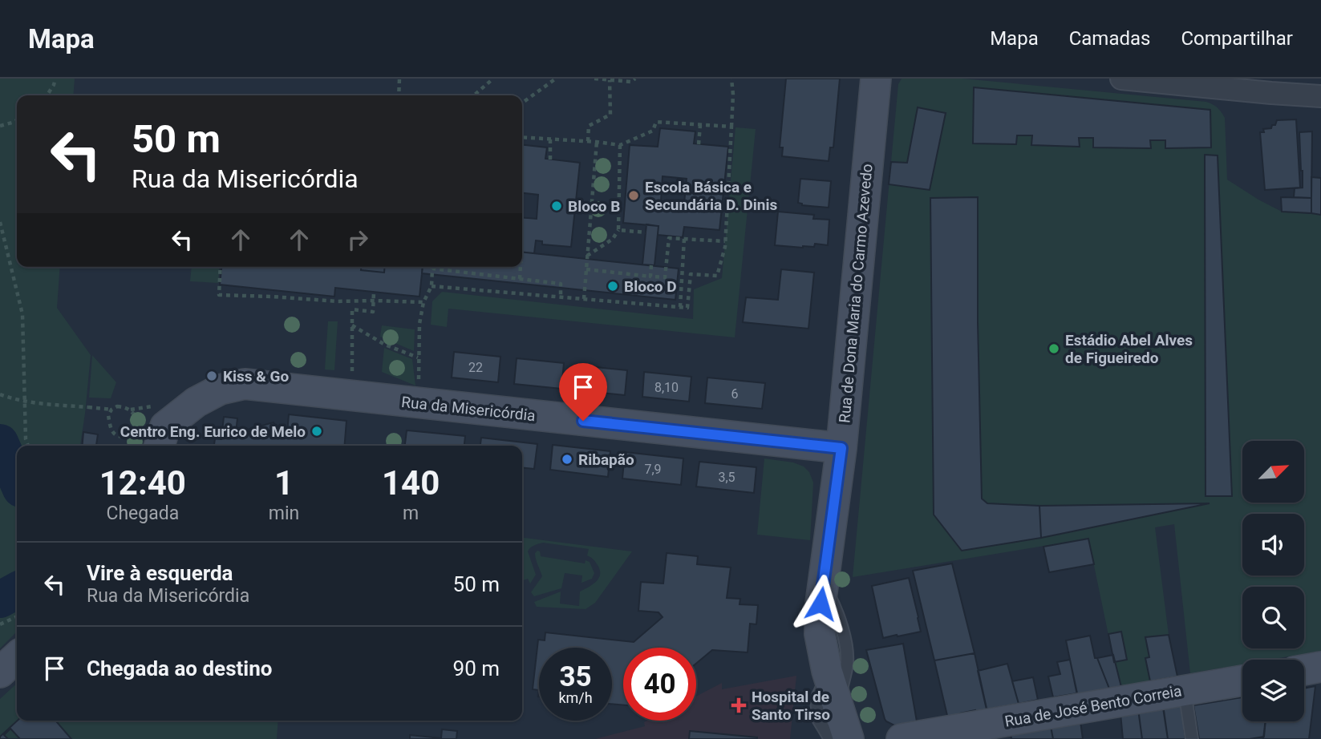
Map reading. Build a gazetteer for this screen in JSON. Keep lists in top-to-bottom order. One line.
{"streets":{"street":["Rua de Dona Maria do Carmo Azevedo","Rua da Misericórdia","Rua de José Bento Correia"]},"crossings":[["Rua de Dona Maria do Carmo Azevedo","Rua da Misericórdia"]],"places":{"other":["Escola Básica e Secundária D. Dinis","Bloco B","Bloco D","Estádio Abel Alves de Figueiredo","Kiss & Go","Centro Eng. Eurico de Melo","Ribapão"],"health":["Hospital de Santo Tirso"]},"house_numbers":["22","8,10","6","7,9","3,5"],"north":"top right","page":{"header":"Mapa","nav":["Mapa","Camadas","Compartilhar"],"turn":["50 m","Rua da Misericórdia"],"eta":["12:40","Chegada","1","min","140","m"],"list":[{"name":"Vire à esquerda","note":"Rua da Misericórdia","value":"50 m"},{"name":"Chegada ao destino","value":"90 m"}],"speed":"35 km/h","limit":"40"}}
